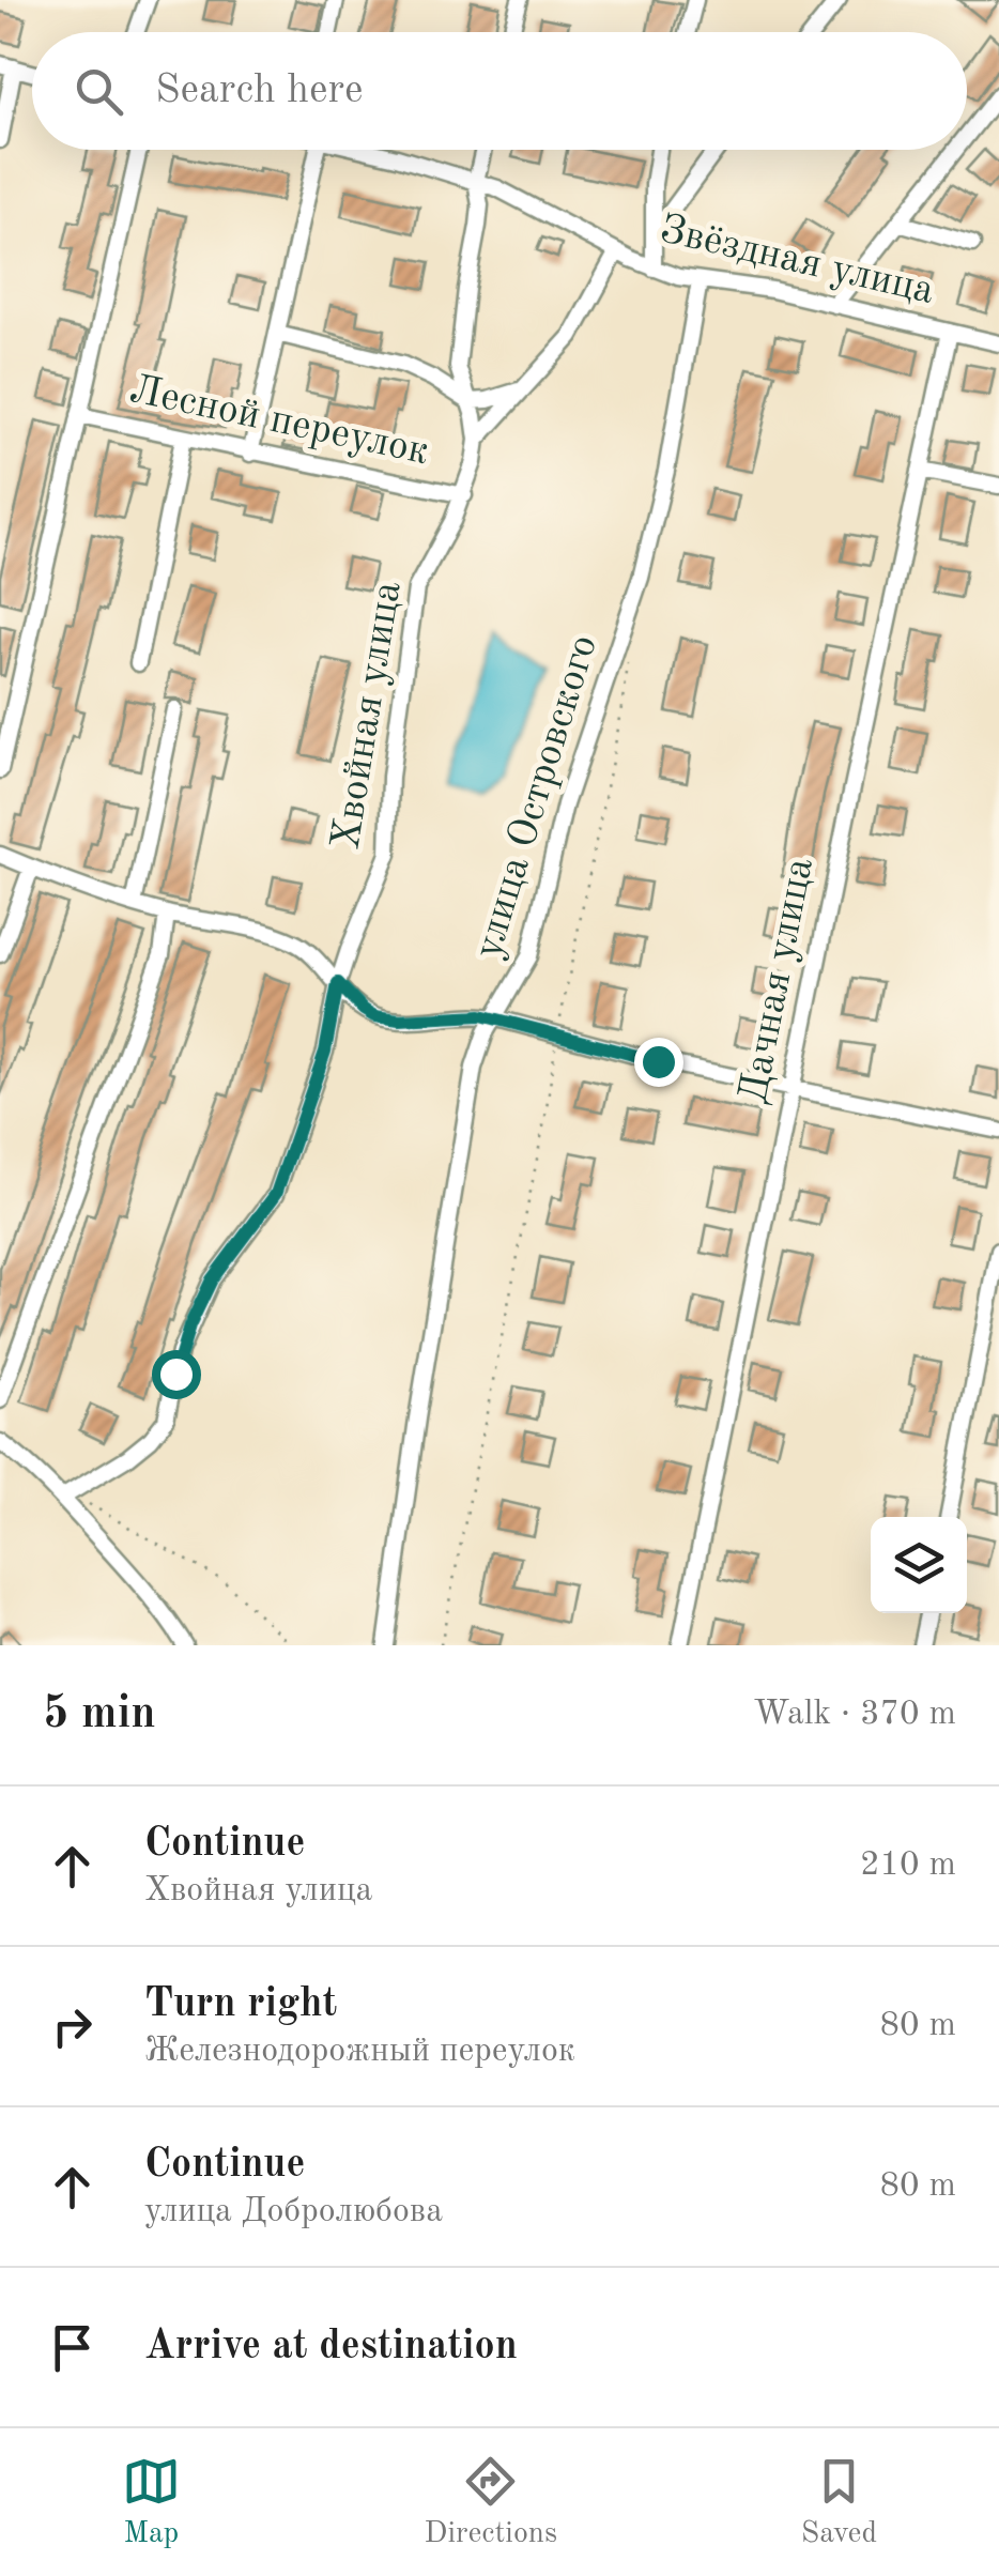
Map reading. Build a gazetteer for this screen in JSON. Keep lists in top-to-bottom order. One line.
{"streets":{"street":["Звёздная улица","Лесной переулок","Хвойная улица","улица Островского","Дачная улица"]},"crossings":[["Звёздная улица","Хвойная улица"],["Звёздная улица","улица Островского"],["Звёздная улица","Дачная улица"],["Лесной переулок","Хвойная улица"]],"page":{"search":"Search here","heading":["5 min","Walk · 370 m"],"list":[["Continue","Хвойная улица","210 m"],["Turn right","Железнодорожный переулок","80 m"],["Continue","улица Добролюбова","80 m"],"Arrive at destination"],"nav":["Map","Directions","Saved"]}}
